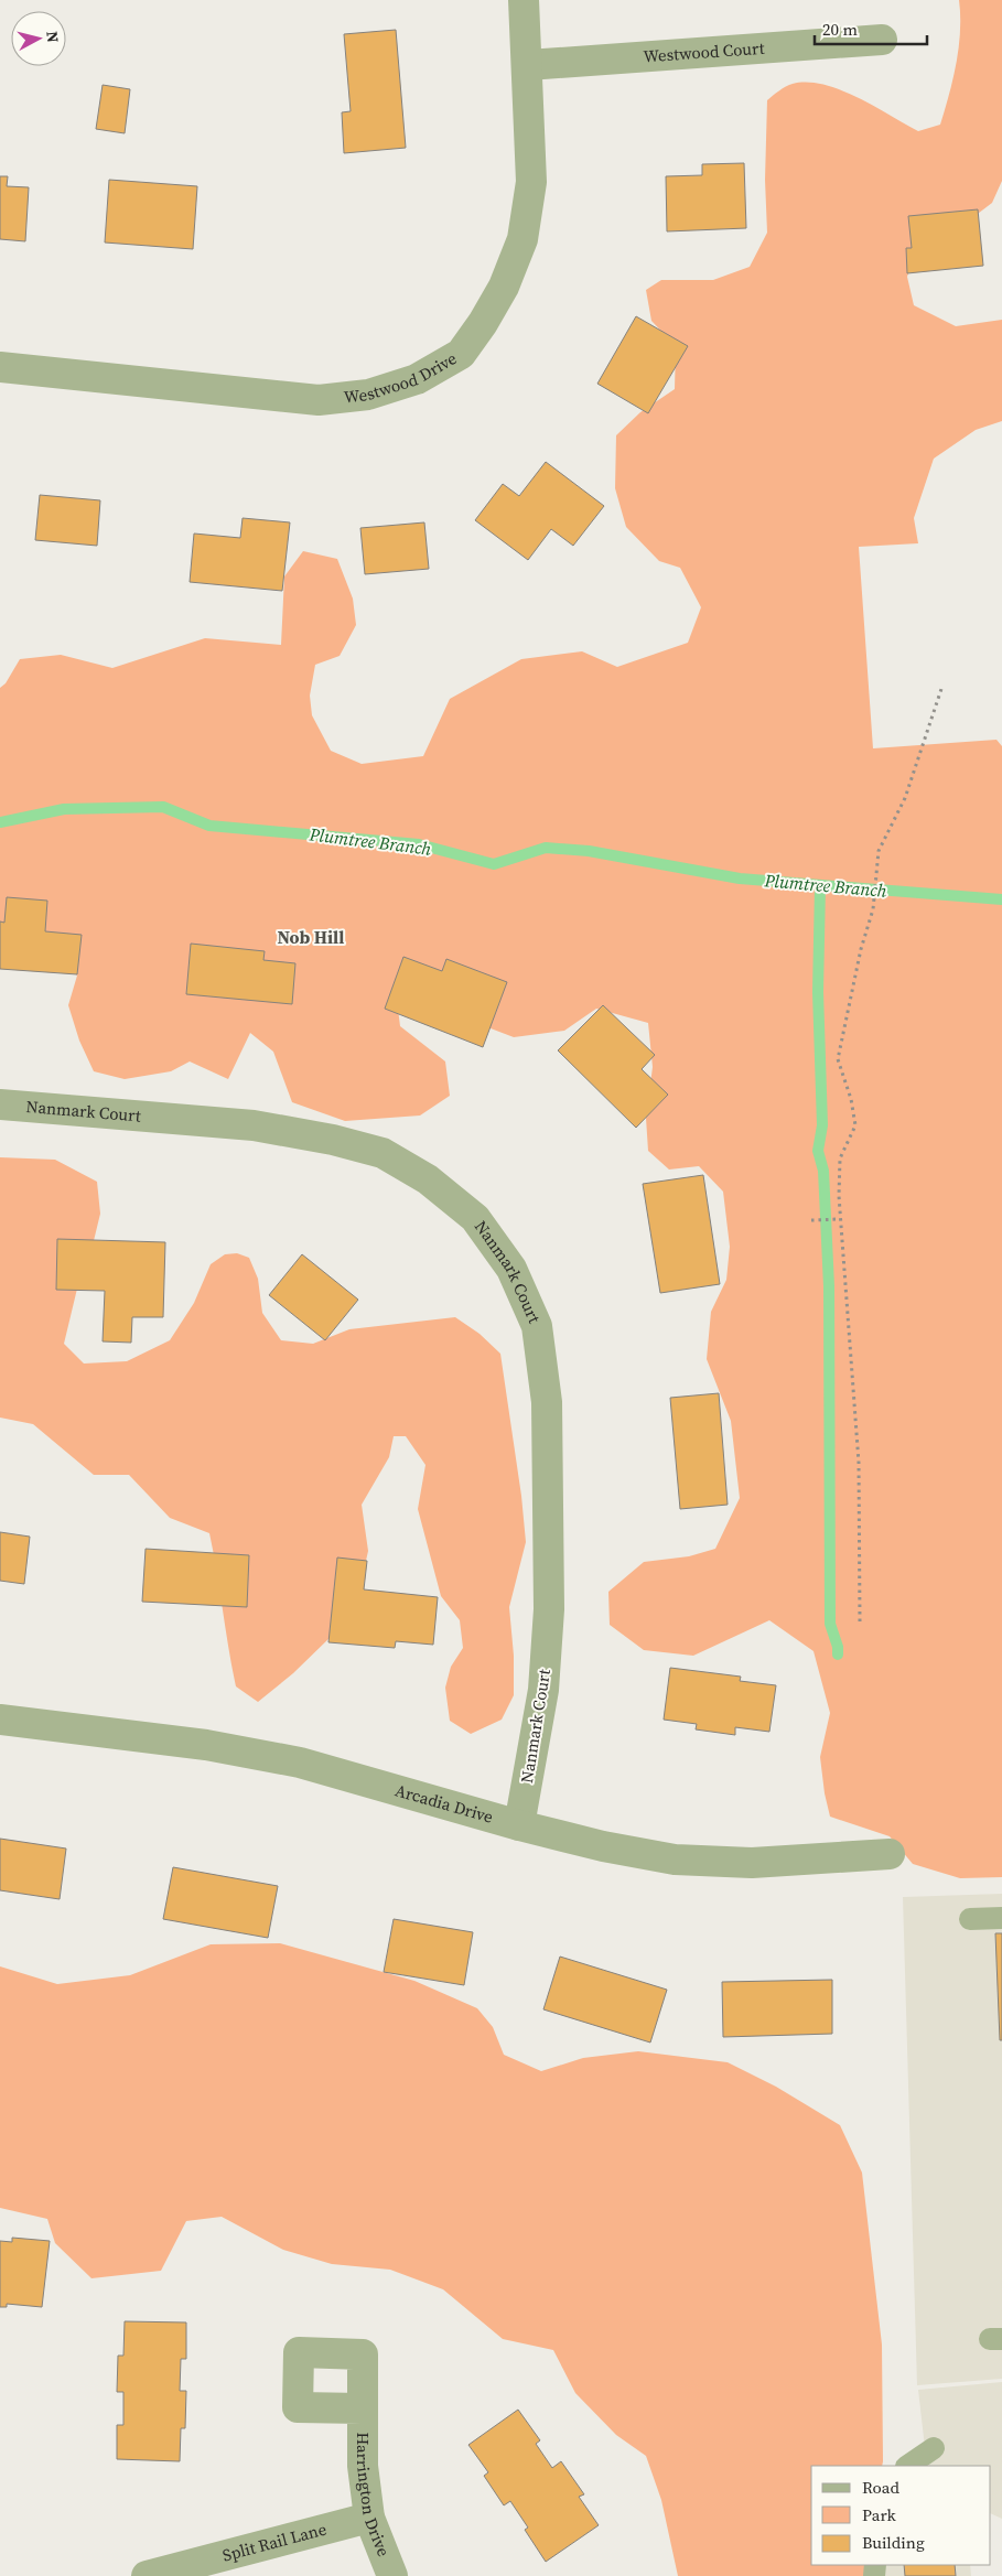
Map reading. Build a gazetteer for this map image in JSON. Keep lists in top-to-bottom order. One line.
{"streets":{"street":["Westwood Court","Westwood Drive","Nanmark Court","Arcadia Drive","Harrington Drive","Split Rail Lane"]},"crossings":[["Westwood Court","Westwood Drive"],["Nanmark Court","Arcadia Drive"],["Harrington Drive","Split Rail Lane"]],"districts":["Nob Hill"],"water":["Plumtree Branch"],"legend":["Road","Park","Building"],"scale_bar":"20 m","north":"right"}
